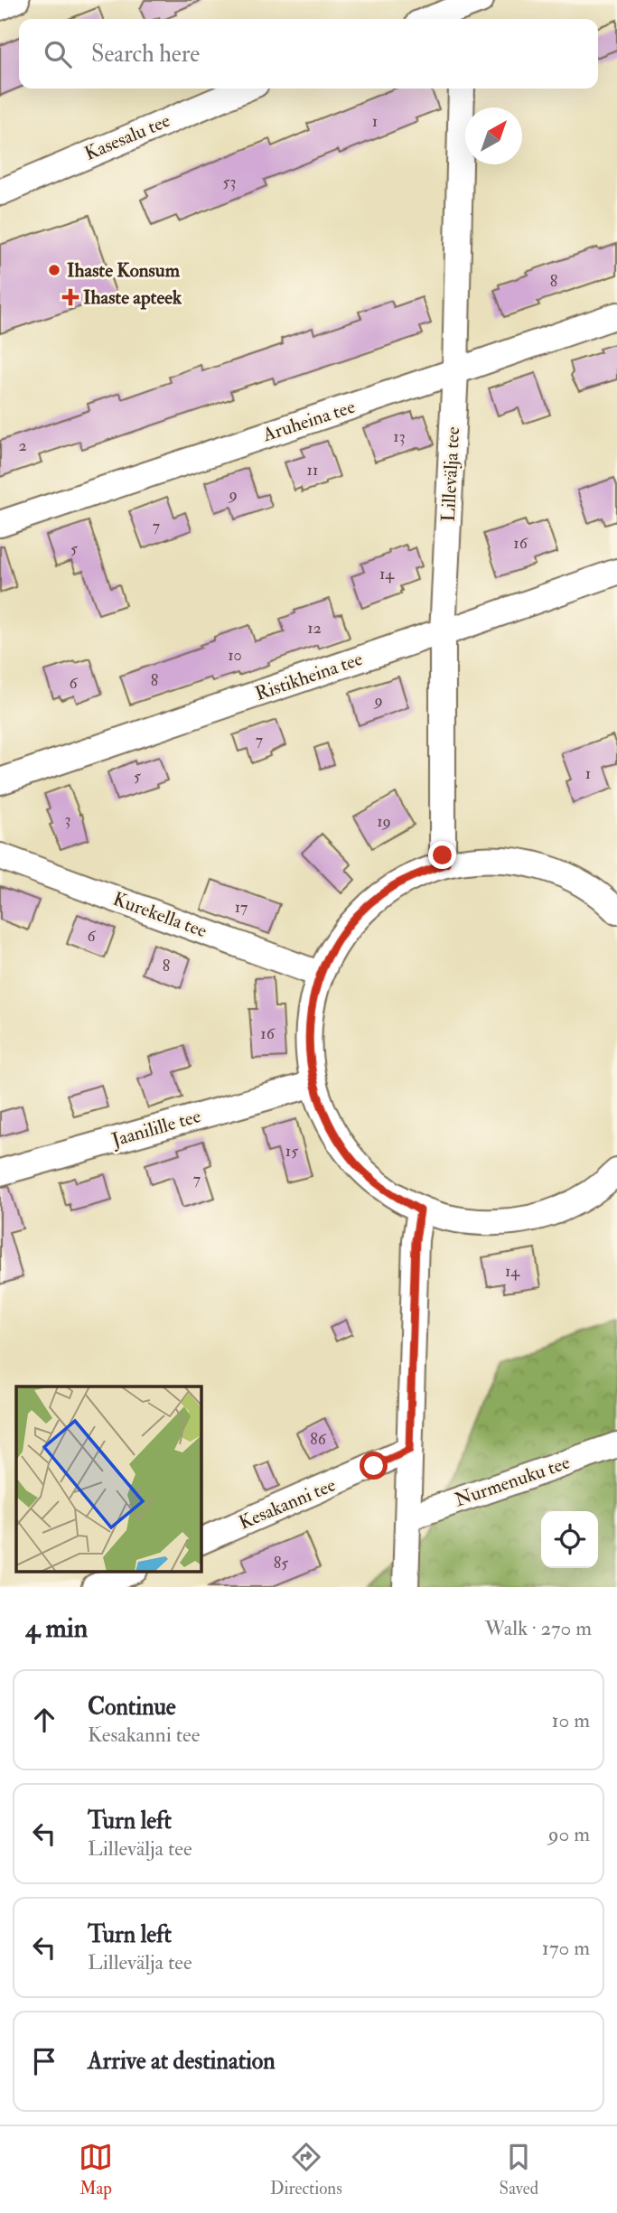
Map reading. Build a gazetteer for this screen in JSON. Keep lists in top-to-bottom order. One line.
{"streets":{"street":["Kasesalu tee","Aruheina tee","Lillevälja tee","Ristikheina tee","Kurekella tee","Jaanilille tee","Nurmenuku tee","Kesakanni tee"]},"crossings":[["Aruheina tee","Lillevälja tee"],["Lillevälja tee","Ristikheina tee"]],"places":{"other":["Ihaste Konsum"],"health":["Ihaste apteek"]},"house_numbers":["1","53","8","13","2","11","9","7","16","5","14","12","10","8","6","9","7","1","5","3","19","17","6","8","16","15","7","14","86","85"],"north":"top right","page":{"search":"Search here","heading":["4 min","Walk · 270 m"],"list":[["Continue","Kesakanni tee","10 m"],["Turn left","Lillevälja tee","90 m"],["Turn left","Lillevälja tee","170 m"],"Arrive at destination"],"nav":["Map","Directions","Saved"]}}
